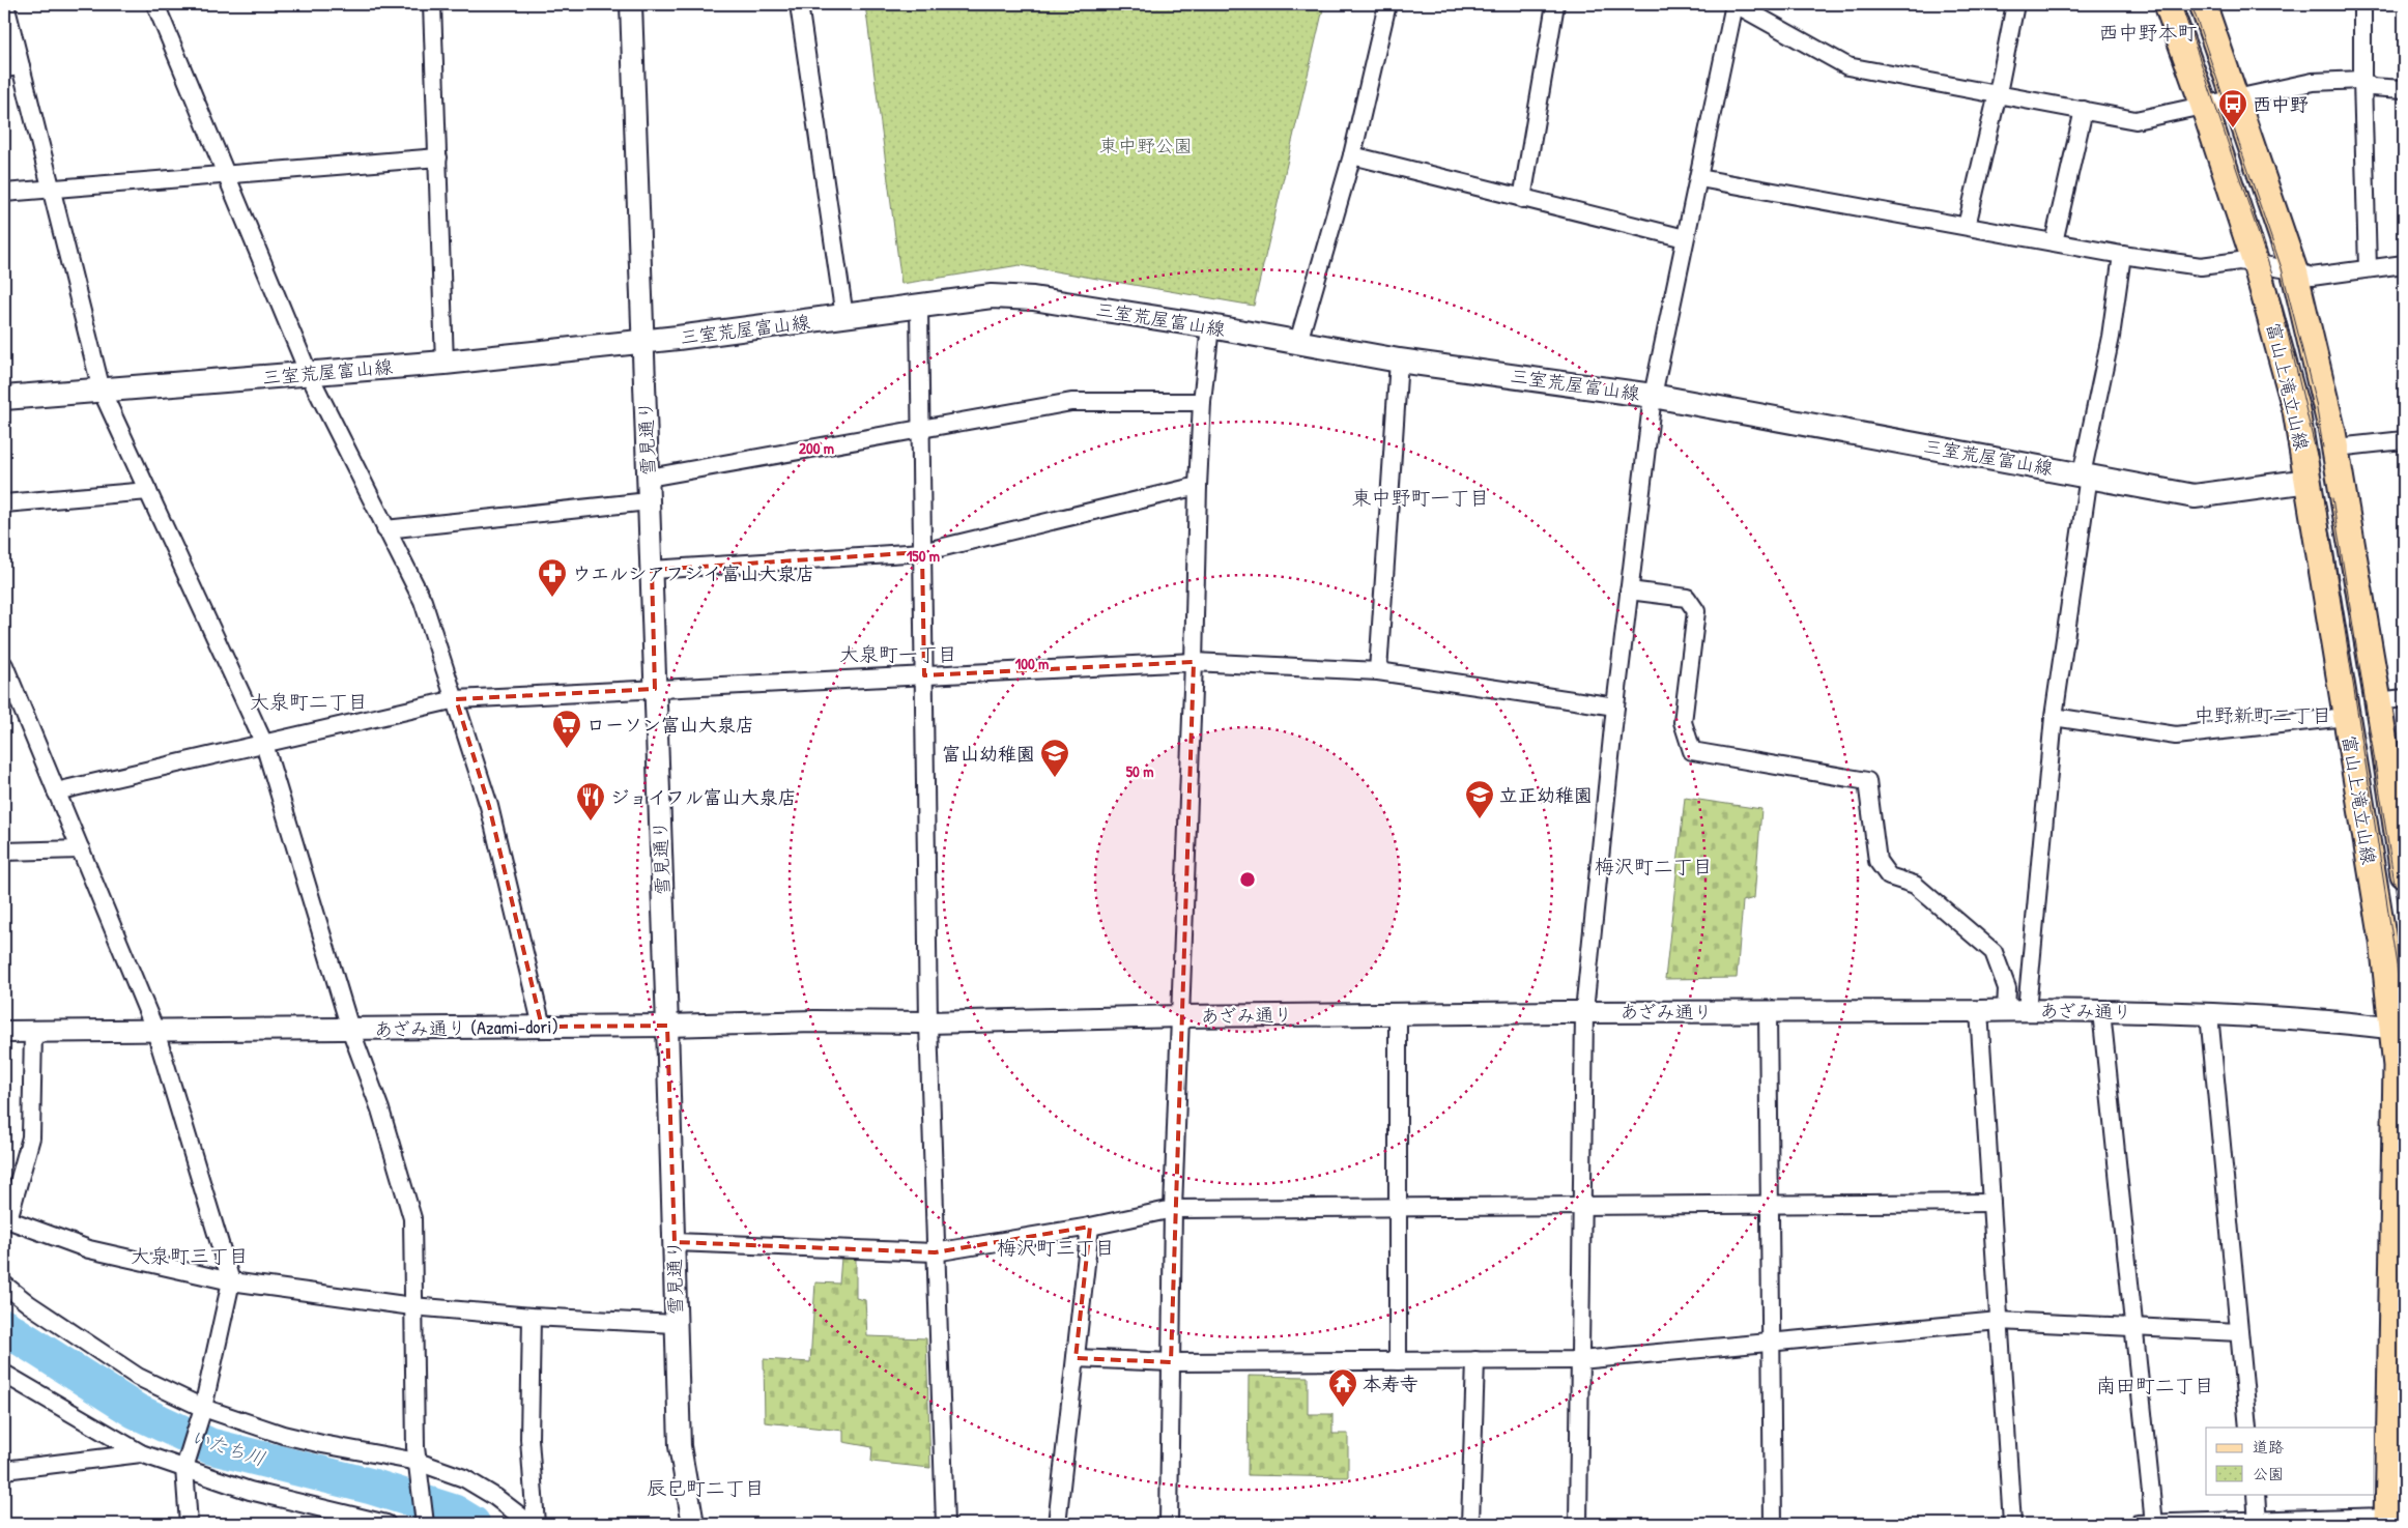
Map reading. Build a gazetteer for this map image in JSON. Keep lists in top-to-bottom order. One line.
{"streets":{"main road":["三室荒屋富山線","富山上滝立山線"],"street":["雪見通り","あざみ通り","あざみ通り (Azami-dori)"]},"crossings":[["三室荒屋富山線","富山上滝立山線"],["三室荒屋富山線","雪見通り"],["富山上滝立山線","あざみ通り"],["雪見通り","あざみ通り (Azami-dori)"],["あざみ通り","あざみ通り (Azami-dori)"]],"districts":["西中野本町","東中野町一丁目","大泉町一丁目","大泉町二丁目","中野新町二丁目","梅沢町二丁目","梅沢町三丁目","大泉町三丁目","南田町二丁目","辰巳町二丁目"],"water":["いたち川"],"parks":["東中野公園"],"places":{"bus stop":["西中野"],"pharmacy":["ウエルシアフジイ富山大泉店"],"supermarket":["ローソン富山大泉店"],"school or university":["富山幼稚園","立正幼稚園"],"restaurant":["ジョイフル富山大泉店"],"temple":["本寿寺"]},"legend":["道路","公園"],"rings":["200 m","150 m","100 m","50 m"]}
